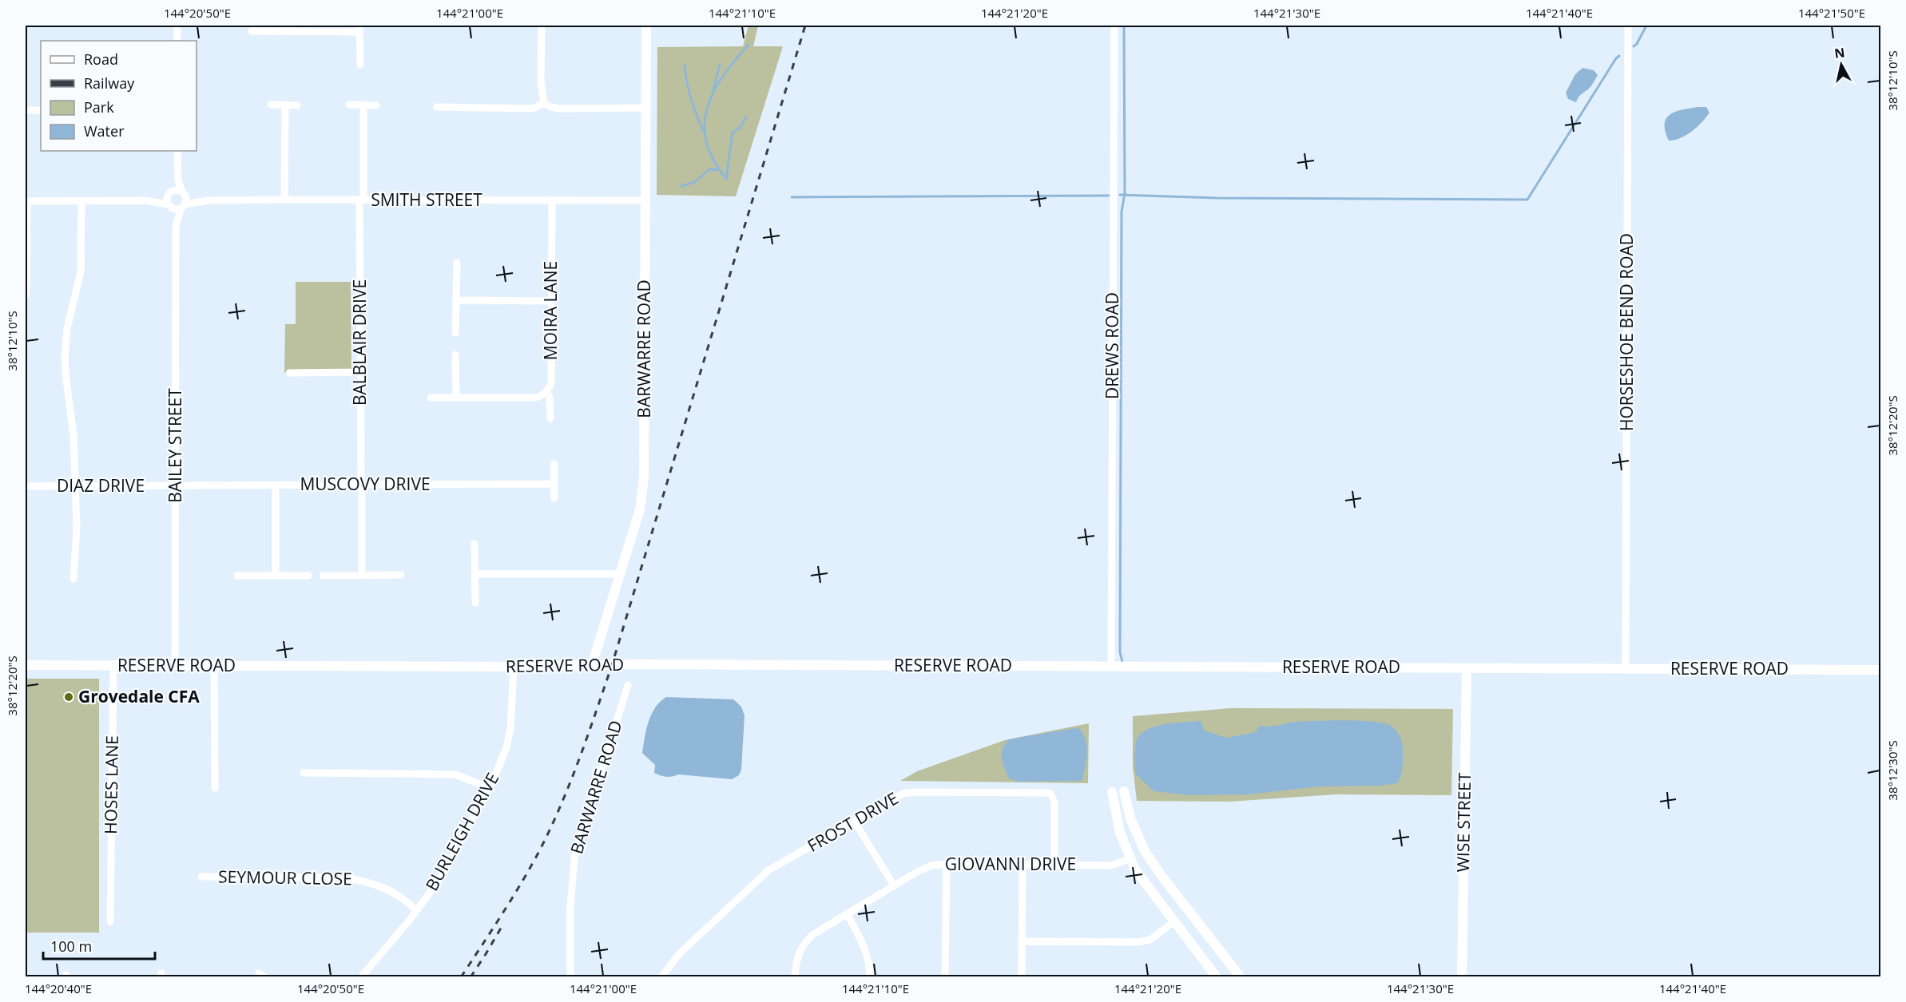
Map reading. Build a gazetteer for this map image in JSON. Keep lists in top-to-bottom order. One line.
{"streets":{"street":["SMITH STREET","MOIRA LANE","HORSESHOE BEND ROAD","BALBLAIR DRIVE","DREWS ROAD","BARWARRE ROAD","BAILEY STREET","MUSCOVY DRIVE","DIAZ DRIVE","RESERVE ROAD","HOSES LANE","FROST DRIVE","WISE STREET","BURLEIGH DRIVE","GIOVANNI DRIVE","SEYMOUR CLOSE"]},"crossings":[["SMITH STREET","MOIRA LANE"],["SMITH STREET","BALBLAIR DRIVE"],["SMITH STREET","BARWARRE ROAD"],["SMITH STREET","BAILEY STREET"],["HORSESHOE BEND ROAD","RESERVE ROAD"],["BALBLAIR DRIVE","MUSCOVY DRIVE"],["DREWS ROAD","RESERVE ROAD"],["BARWARRE ROAD","RESERVE ROAD"],["BAILEY STREET","MUSCOVY DRIVE"],["BAILEY STREET","DIAZ DRIVE"],["BAILEY STREET","RESERVE ROAD"],["MUSCOVY DRIVE","DIAZ DRIVE"],["RESERVE ROAD","HOSES LANE"],["RESERVE ROAD","WISE STREET"],["RESERVE ROAD","BURLEIGH DRIVE"],["FROST DRIVE","GIOVANNI DRIVE"],["BURLEIGH DRIVE","SEYMOUR CLOSE"]],"places":["Grovedale CFA"],"legend":["Road","Railway","Park","Water"],"scale_bar":"100 m","north":"top","coordinates":["144°20'50\"E","144°21'00\"E","144°21'10\"E","144°21'20\"E","144°21'30\"E","144°21'40\"E","144°21'50\"E","38°12'10\"S","38°12'20\"S","38°12'30\"S","144°20'40\"E"]}
